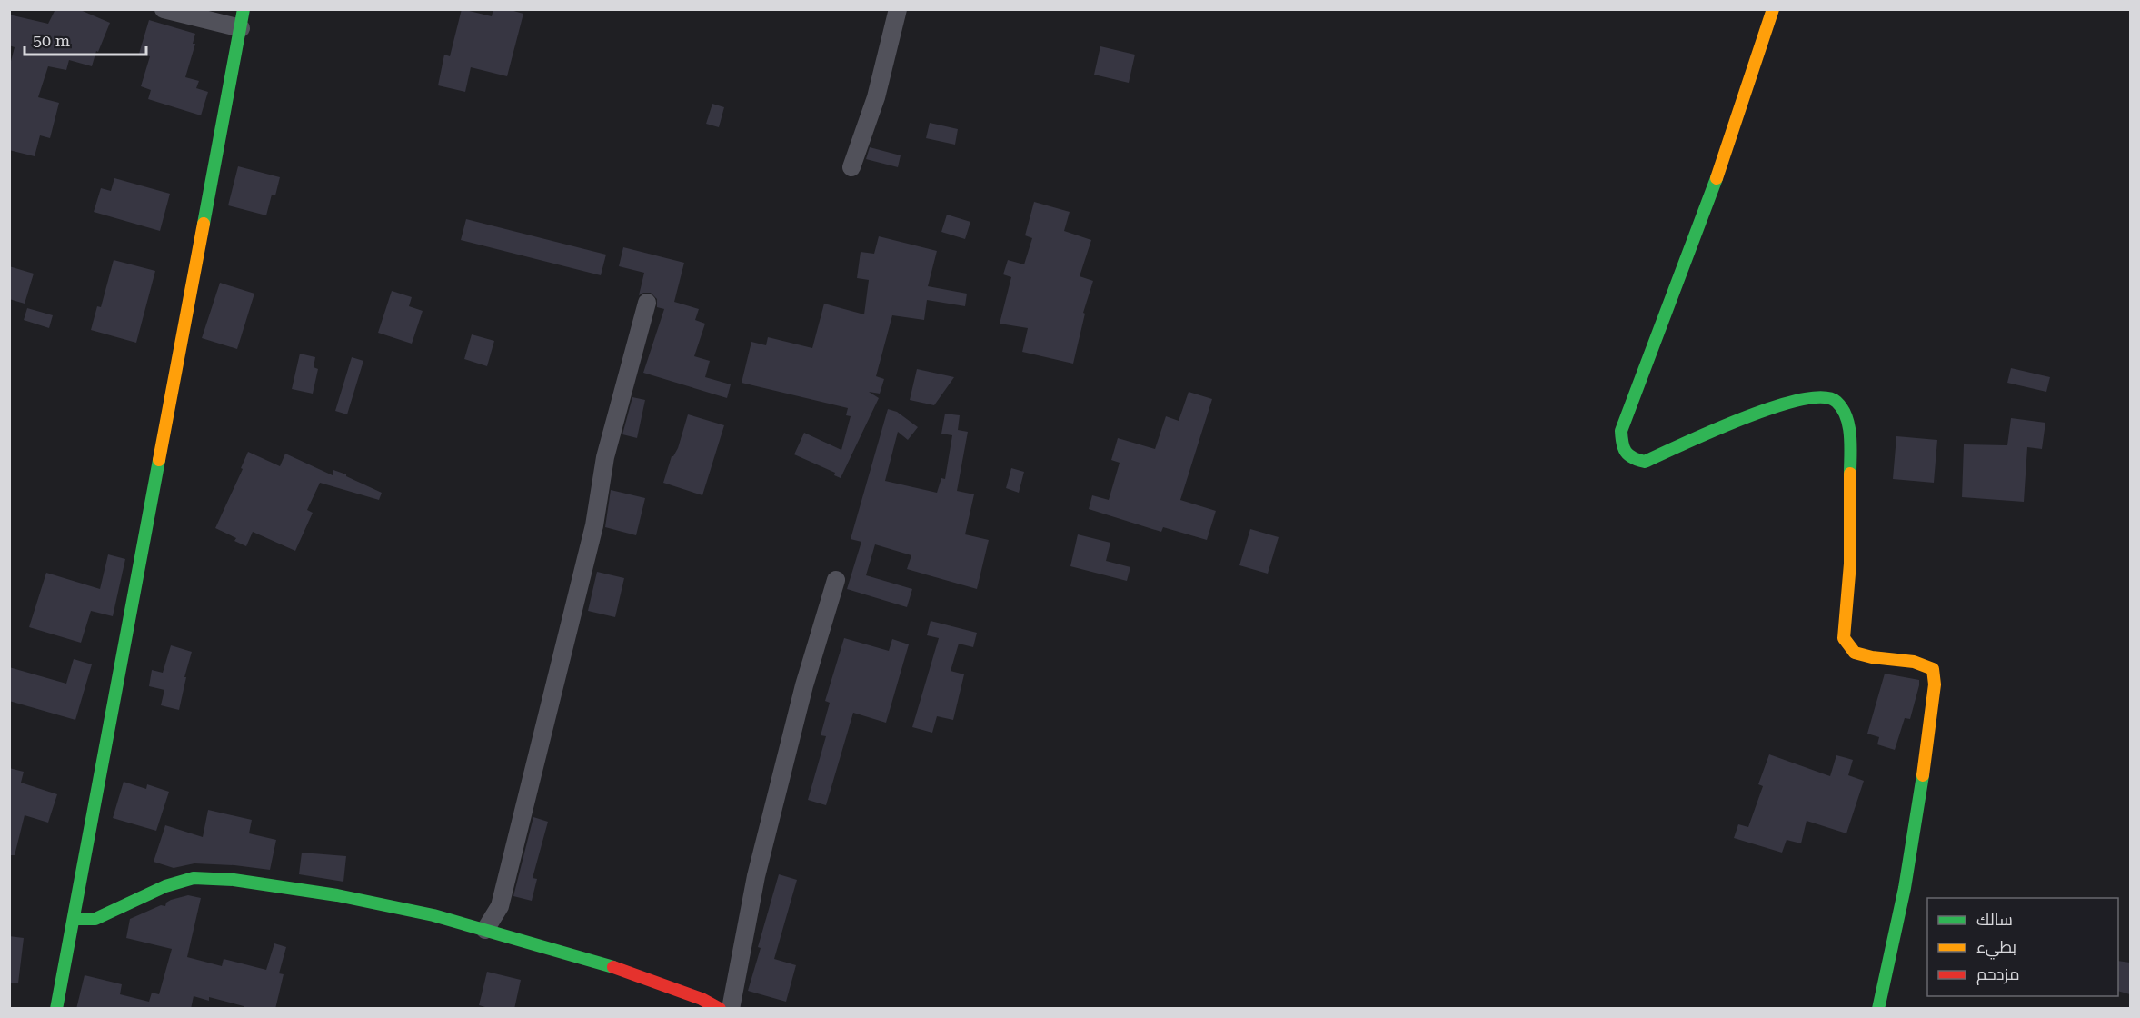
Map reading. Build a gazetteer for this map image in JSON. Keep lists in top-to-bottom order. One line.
{"legend":["سالك","بطيء","مزدحم"],"scale_bar":"50 m"}
